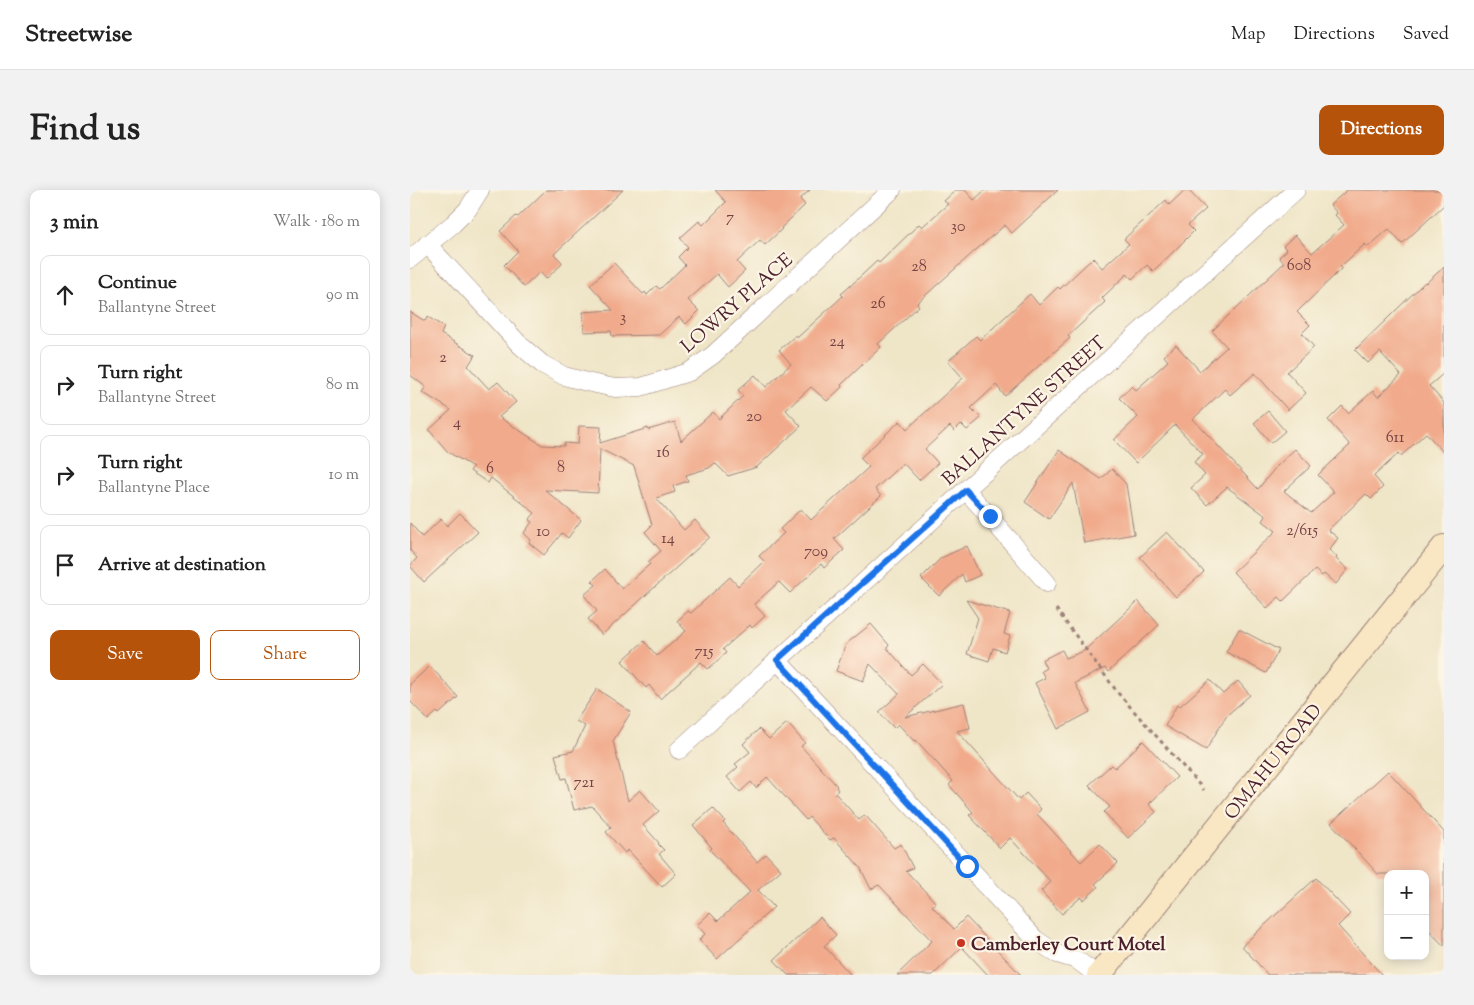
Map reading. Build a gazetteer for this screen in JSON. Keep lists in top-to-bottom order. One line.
{"streets":{"main road":["OMAHU ROAD"],"street":["LOWRY PLACE","BALLANTYNE STREET"]},"places":["Camberley Court Motel"],"house_numbers":["7","30","608","28","26","3","24","2","20","4","611","16","8","6","2/615","10","14","709","715","721"],"page":{"header":"Streetwise","nav":["Map","Directions","Saved"],"title":"Find us","buttons":["Directions",["Save","Share"]],"heading":["3 min","Walk · 180 m"],"list":[["Continue","Ballantyne Street","90 m"],["Turn right","Ballantyne Street","80 m"],["Turn right","Ballantyne Place","10 m"],"Arrive at destination"],"map_buttons":["+","−"]}}
